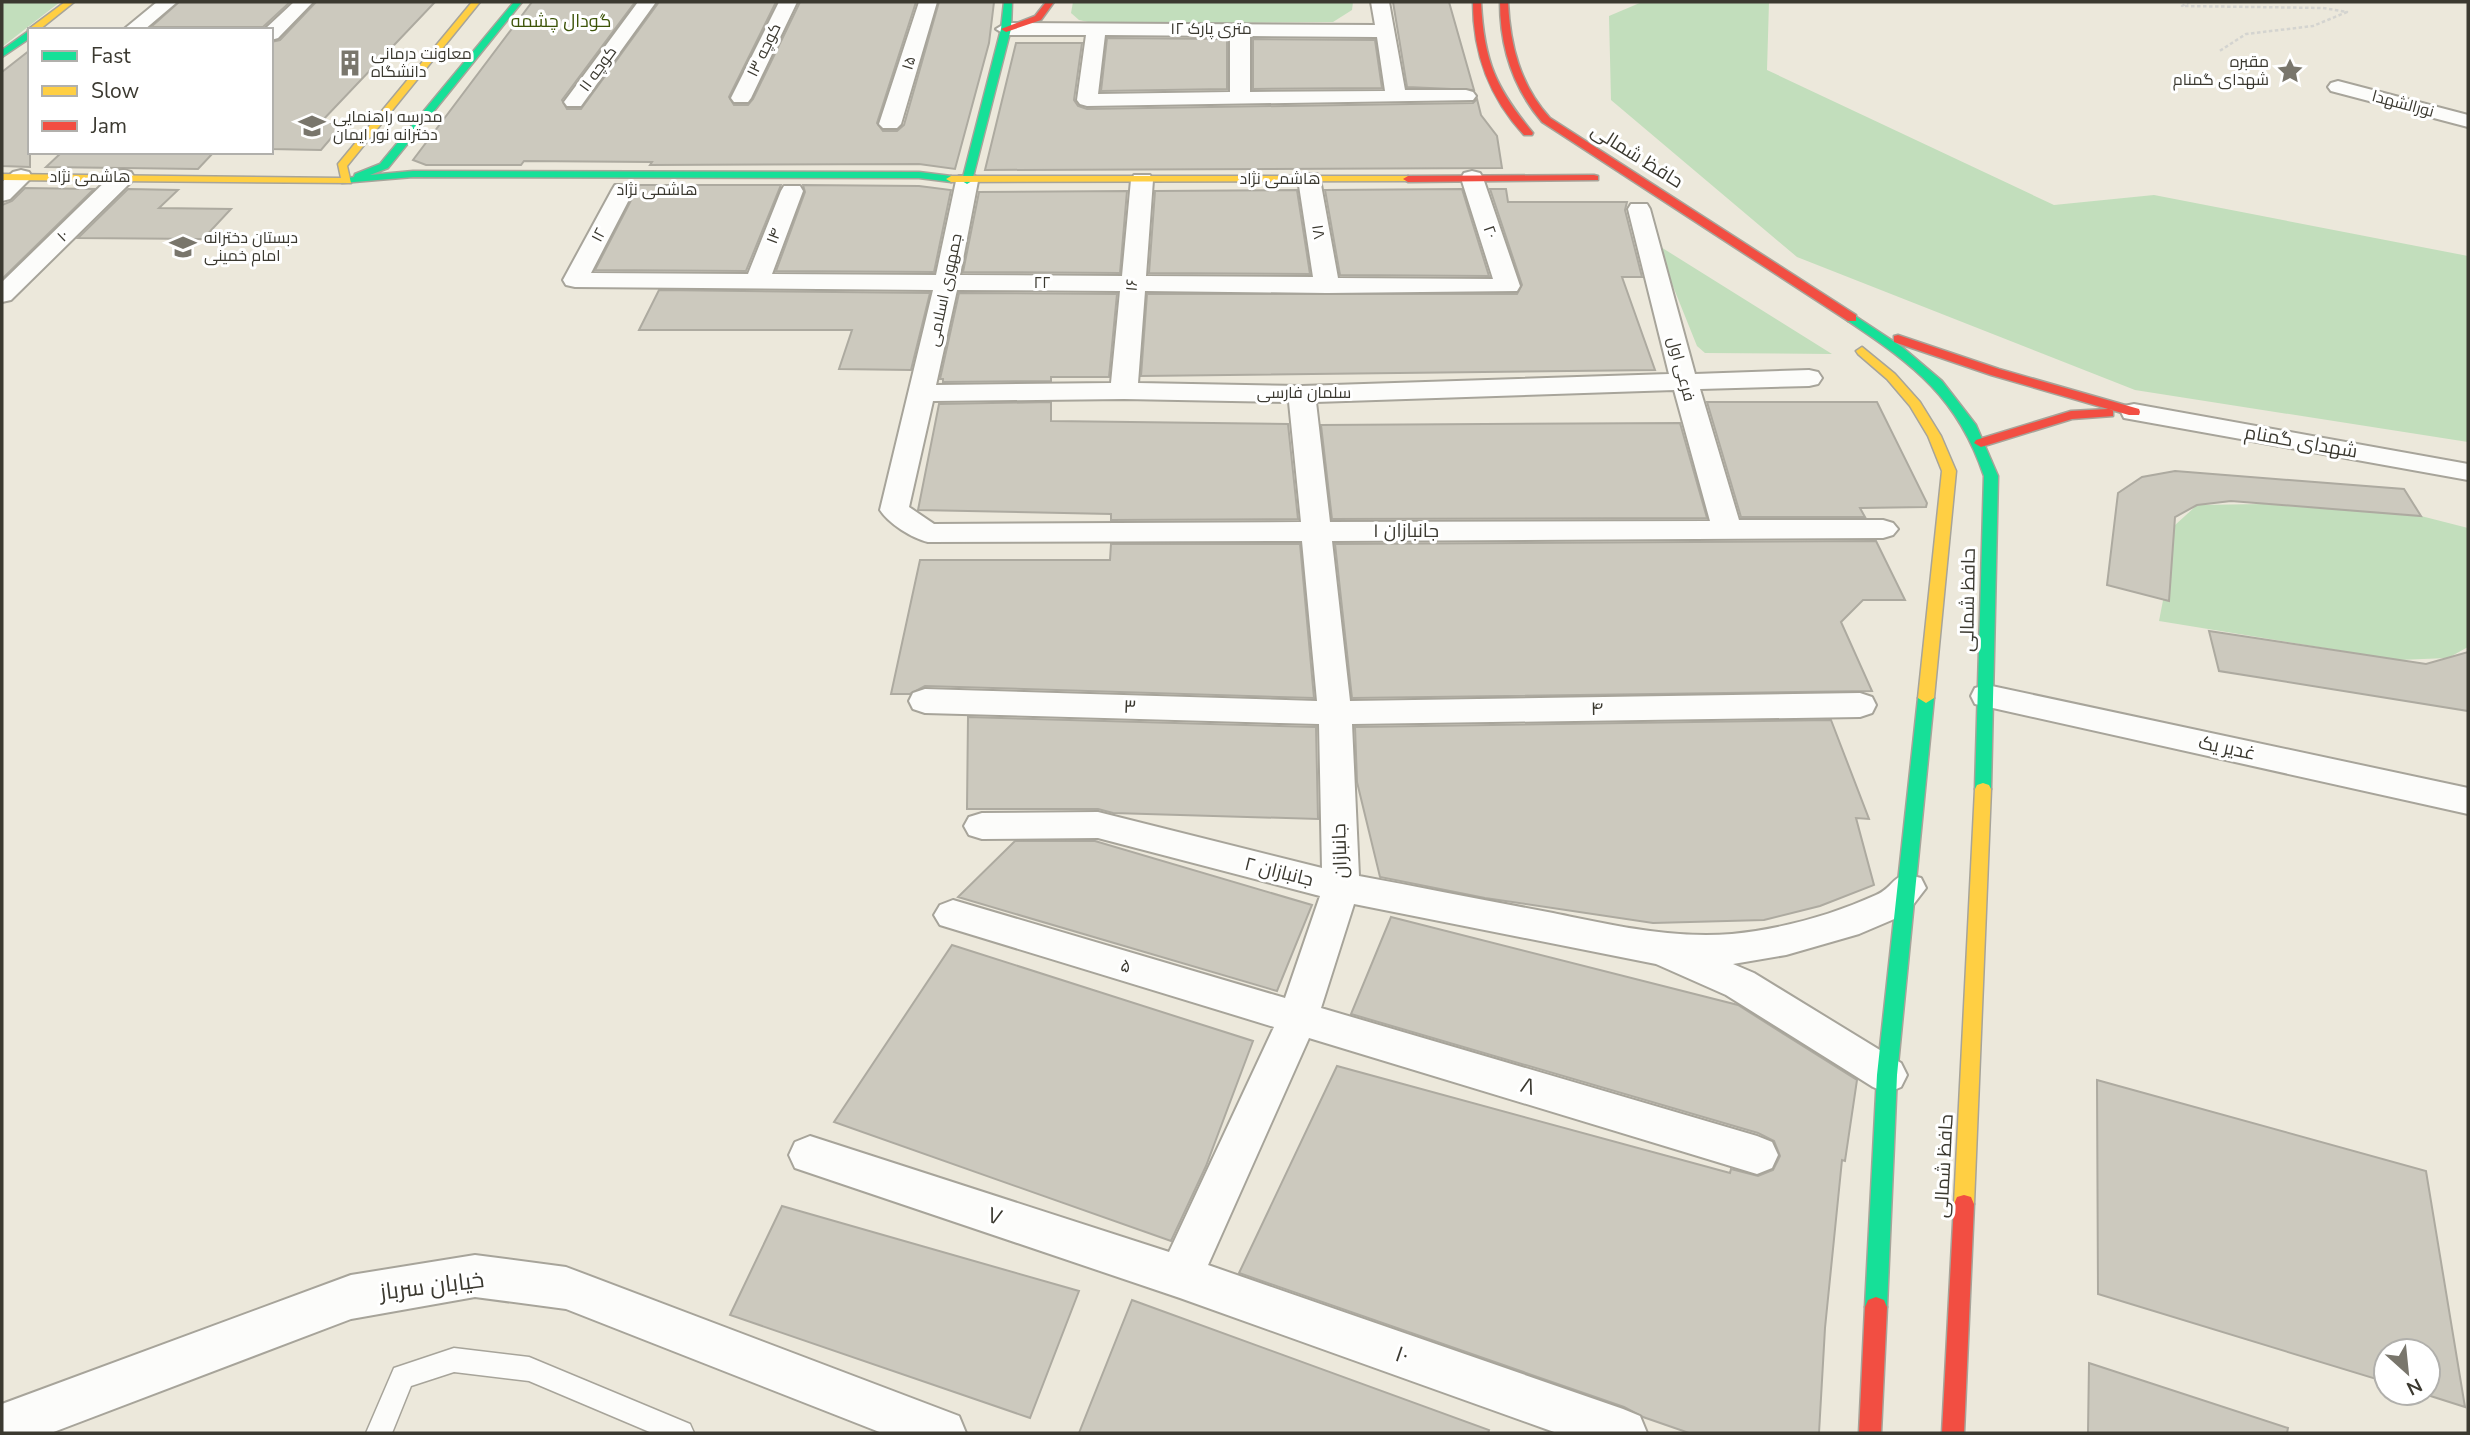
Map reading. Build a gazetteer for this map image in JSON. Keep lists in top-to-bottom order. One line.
{"streets":{"main road":["حافظ شمالی","هاشمی نژاد","جمهوری اسلامی"],"street":["۱۲ متری پارک","کوچه ۱۳","۱۵","کوچه ۱۱","نورالشهدا","۱۸","۲۰","۱۲","۱۰","۱۴","۲۲","۱۶","فرعی اول","سلمان فارسی","شهدای گمنام","جانبازان ۱","۳","۴","غدیر یک","جانبازان","جانبازان ۲","۵","۸","۷","خیابان سرباز"]},"crossings":[["۱۲ متری پارک","جمهوری اسلامی"],["حافظ شمالی","غدیر یک"],["هاشمی نژاد","۱۸"],["هاشمی نژاد","۲۰"],["هاشمی نژاد","۱۲"],["هاشمی نژاد","۱۰"],["هاشمی نژاد","۱۴"],["هاشمی نژاد","۱۶"],["هاشمی نژاد","جمهوری اسلامی"],["۱۸","۲۲"],["۲۰","۲۲"],["۱۲","۲۲"],["۱۰","جانبازان"],["۱۰","۷"],["۱۴","۲۲"],["۲۲","۱۶"],["۲۲","جمهوری اسلامی"],["۱۶","سلمان فارسی"],["جمهوری اسلامی","سلمان فارسی"],["جمهوری اسلامی","جانبازان ۱"],["فرعی اول","سلمان فارسی"],["فرعی اول","جانبازان ۱"],["سلمان فارسی","جانبازان"],["جانبازان ۱","جانبازان"],["۳","۴"],["۳","جانبازان"],["۴","جانبازان"],["جانبازان","جانبازان ۲"],["جانبازان","۵"],["جانبازان","۸"],["جانبازان","۷"],["۵","۸"]],"districts":["گودال چشمه"],"places":{"building":["معاونت درمانی دانشگاه"],"place":["مقبره شهدای گمنام"],"school or university":["مدرسه راهنمایی دخترانه نور ایمان","دبستان دخترانه امام خمینی"]},"legend":["Fast","Slow","Jam"],"north":"bottom right"}
